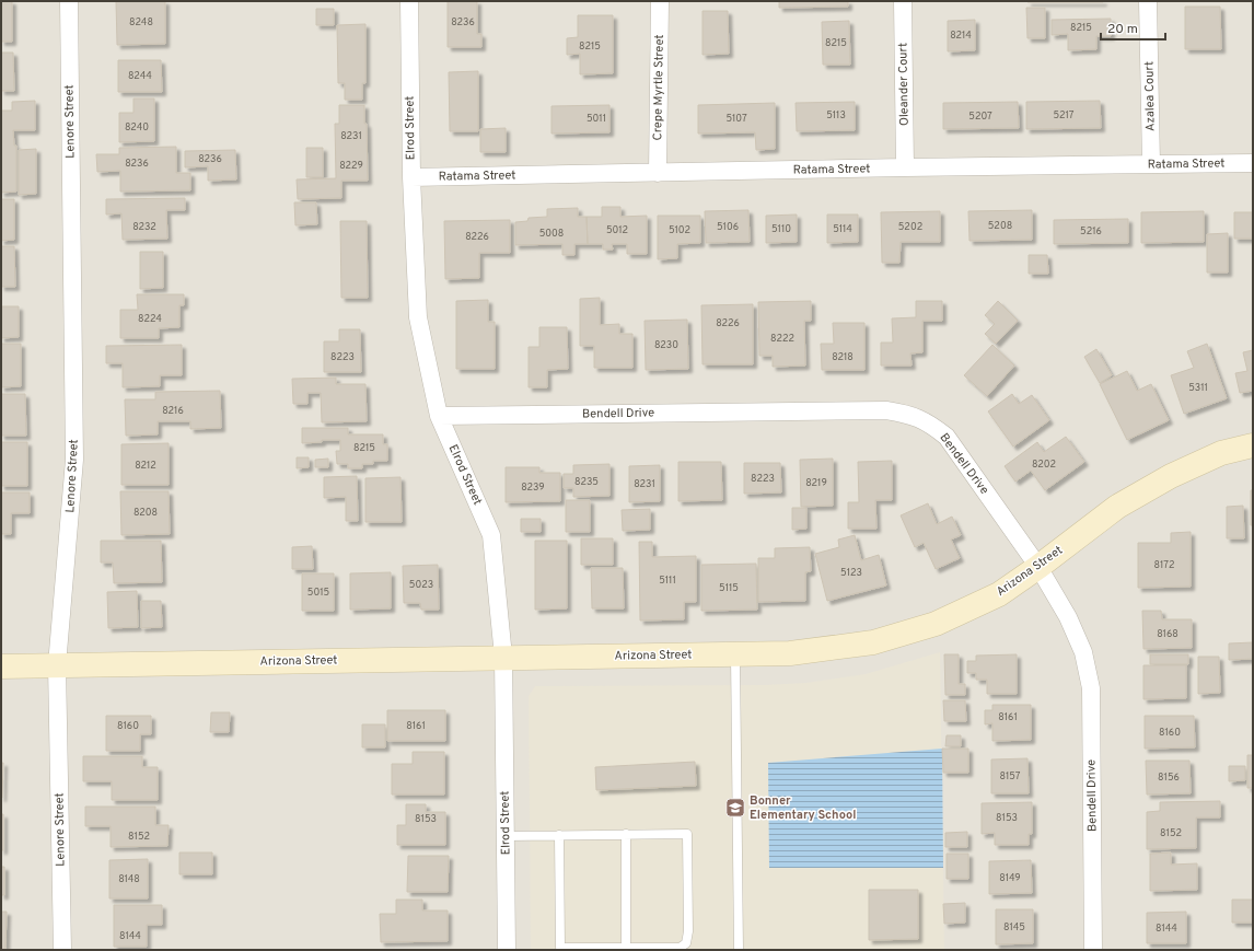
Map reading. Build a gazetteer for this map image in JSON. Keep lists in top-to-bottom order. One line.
{"streets":{"street":["Oleander Court","Crepe Myrtle Street","Azalea Court","Lenore Street","Elrod Street","Ratama Street","Bendell Drive","Arizona Street"]},"crossings":[["Oleander Court","Ratama Street"],["Crepe Myrtle Street","Ratama Street"],["Azalea Court","Ratama Street"],["Lenore Street","Arizona Street"],["Elrod Street","Ratama Street"],["Elrod Street","Bendell Drive"],["Elrod Street","Arizona Street"],["Bendell Drive","Arizona Street"]],"places":{"school or university":["Bonner Elementary School"]},"house_numbers":["8248","8236","8215","8214","8215","8215","8244","5113","5217","5207","5011","5107","8240","8231","8236","8236","8229","5208","8232","5106","5202","5110","5114","5012","5102","5216","5008","8226","8224","8226","8222","8230","8223","8218","5311","8216","8215","8202","8212","8223","8235","8219","8231","8239","8208","8172","5123","5111","5023","5115","5015","8168","8161","8160","8161","8160","8157","8156","8153","8153","8152","8152","8149","8148","8145","8144","8144"],"scale_bar":"20 m"}
